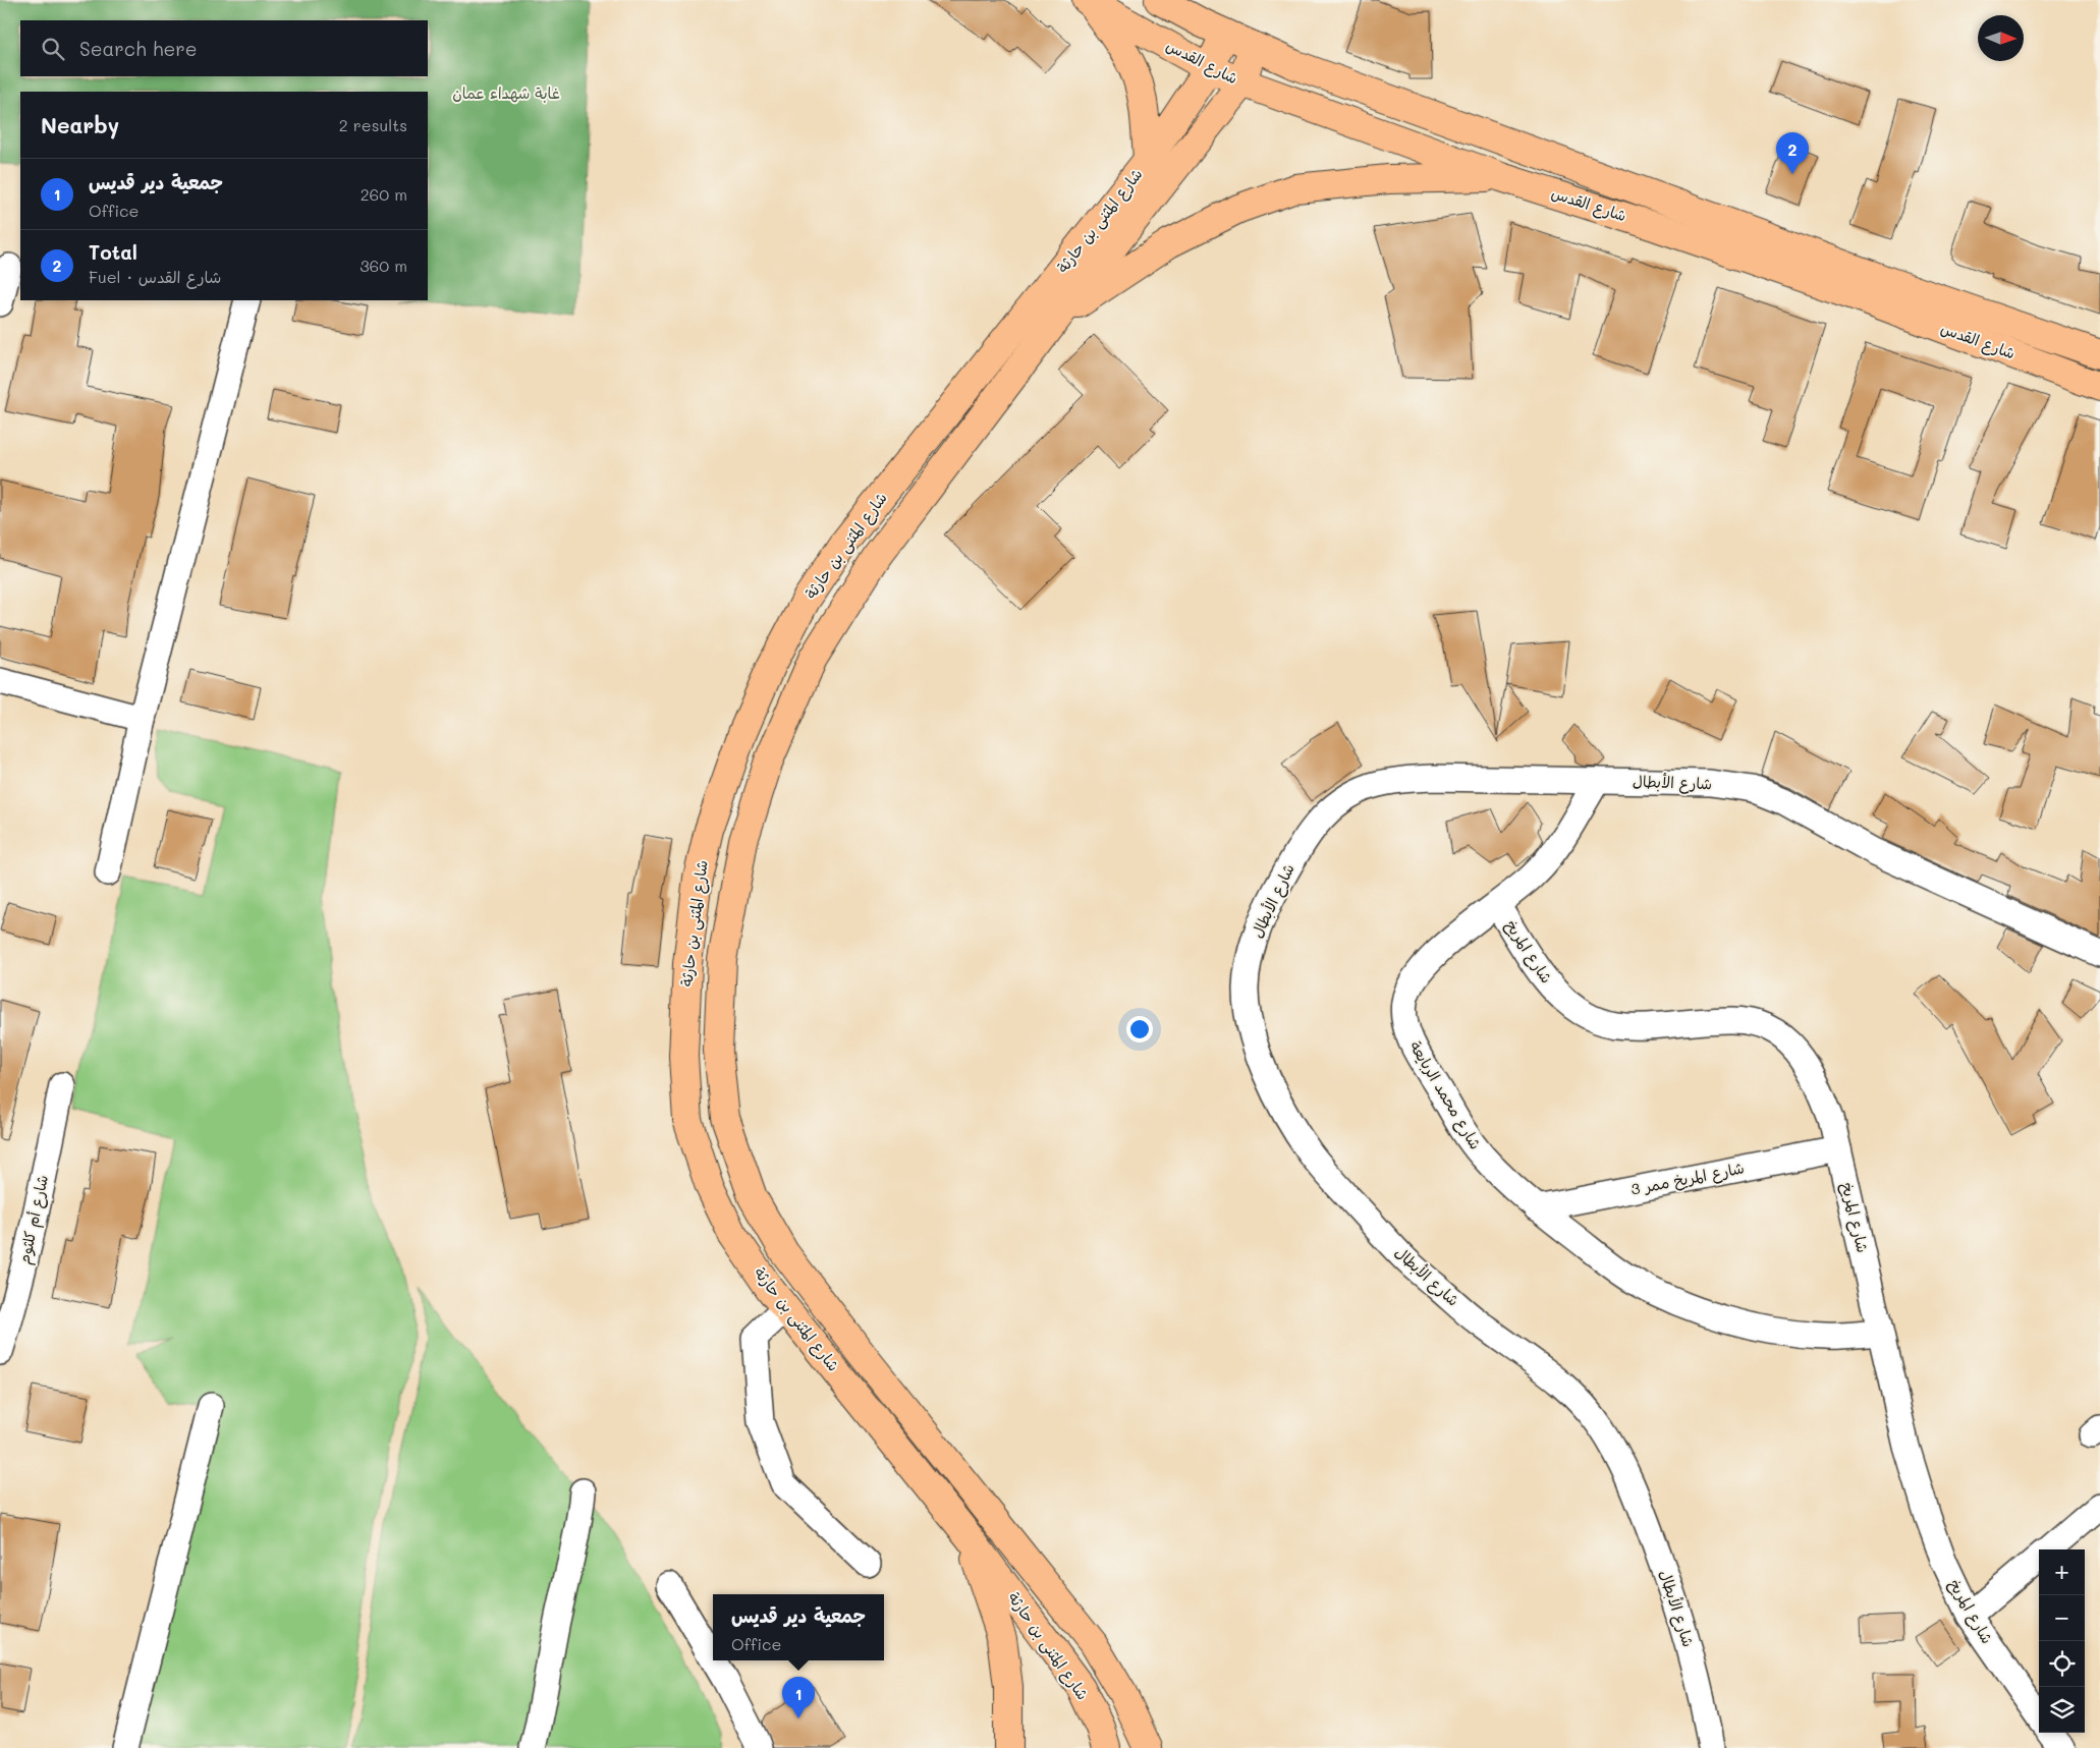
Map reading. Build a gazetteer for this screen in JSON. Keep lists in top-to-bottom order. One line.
{"streets":{"highway":["شارع القدس","شارع المثنى بن حارثة"],"street":["شارع الأبطال","شارع المريخ","شارع محمد الربايعة","شارع المريخ ممر 3","شارع أم كلثوم"]},"crossings":[["شارع القدس","شارع المثنى بن حارثة"],["شارع الأبطال","شارع محمد الربايعة"],["شارع المريخ","شارع محمد الربايعة"],["شارع المريخ","شارع المريخ ممر 3"],["شارع محمد الربايعة","شارع المريخ ممر 3"]],"parks":["غابة شهداء عمان"],"north":"right","page":{"search":"Search here","heading":["Nearby","2 results"],"pins":["2","1"],"list":[{"mark":"1","name":"جمعية دير قديس","note":"Office","value":"260 m"},{"mark":"2","name":"Total","note":"Fuel · شارع القدس","value":"360 m"}],"map_buttons":["+","−"],"popup":["جمعية دير قديس","Office"]}}
